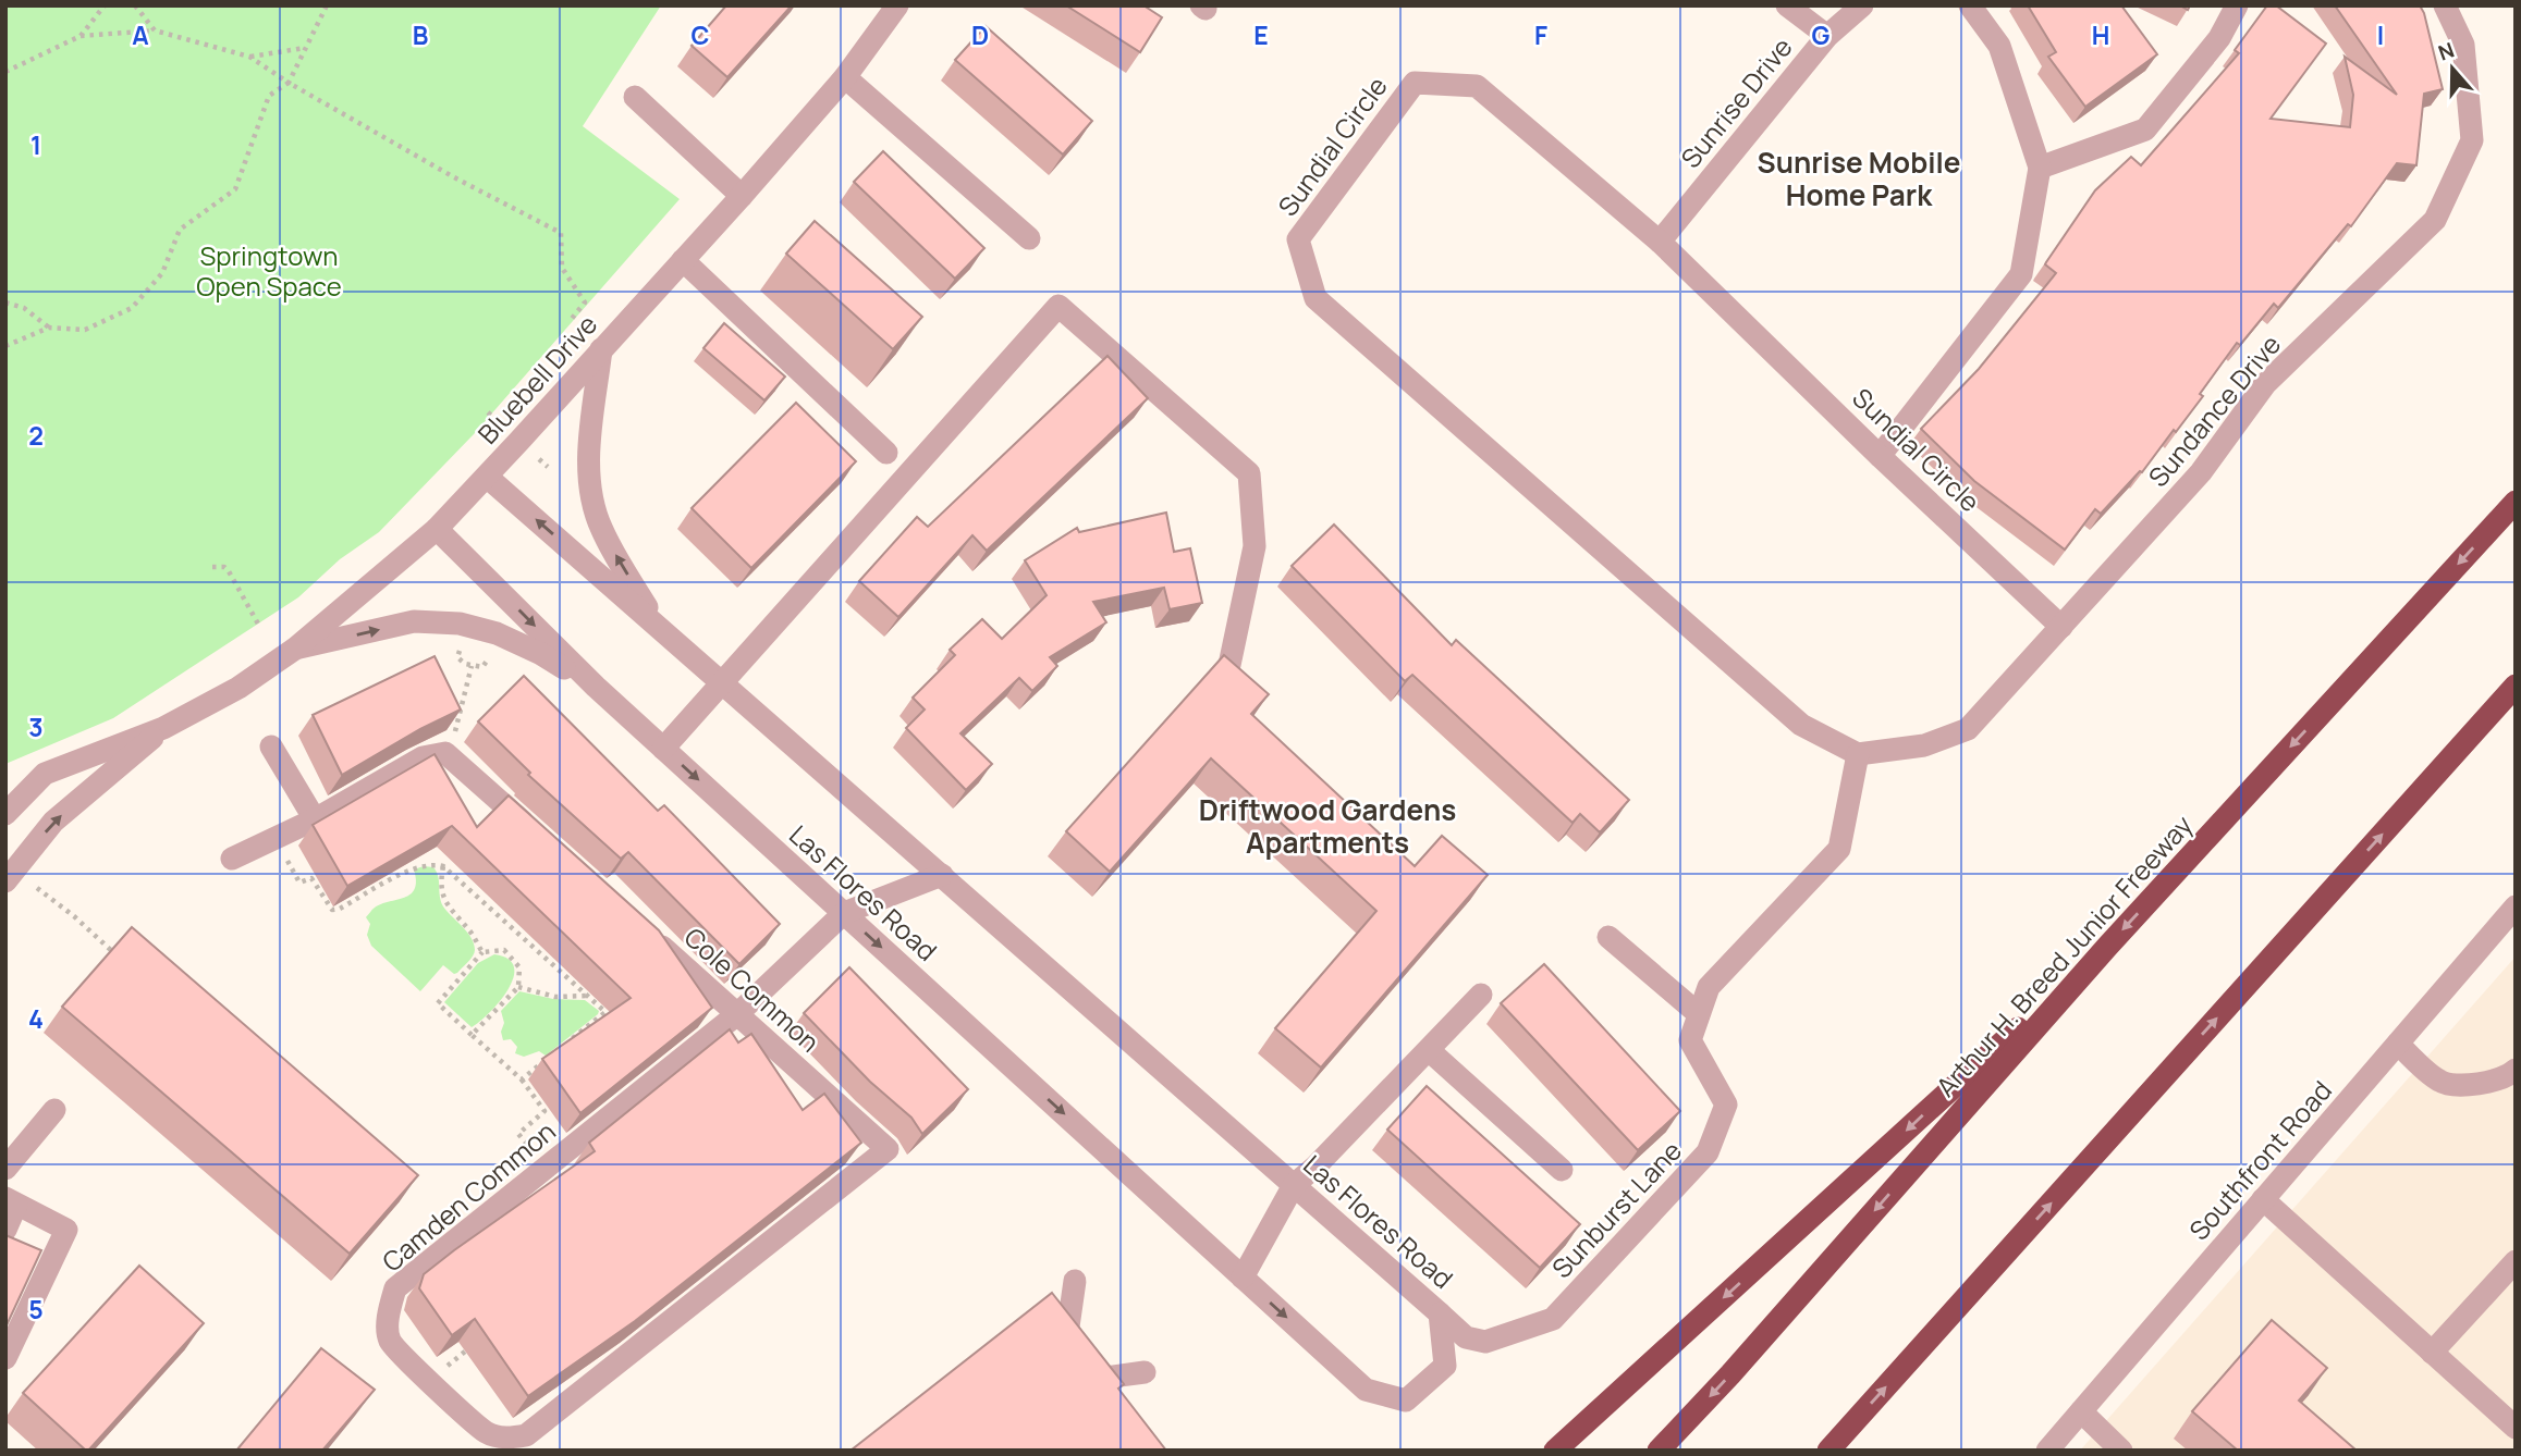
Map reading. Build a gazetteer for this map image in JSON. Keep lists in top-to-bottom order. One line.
{"streets":{"highway":["Arthur H. Breed Junior Freeway"],"street":["Sunrise Drive","Sundial Circle","Bluebell Drive","Sundance Drive","Las Flores Road","Cole Common","Southfront Road","Camden Common","Sunburst Lane"]},"crossings":[["Sunrise Drive","Sundial Circle"],["Sundial Circle","Sundance Drive"],["Sundial Circle","Sunburst Lane"],["Bluebell Drive","Las Flores Road"],["Sundance Drive","Sunburst Lane"],["Las Flores Road","Camden Common"],["Las Flores Road","Sunburst Lane"],["Cole Common","Camden Common"]],"districts":["Sunrise Mobile Home Park","Driftwood Gardens Apartments"],"parks":["Springtown Open Space"],"north":"top","grid":{"columns":["A","B","C","D","E","F","G","H","I"],"rows":["1","2","3","4","5"]}}
